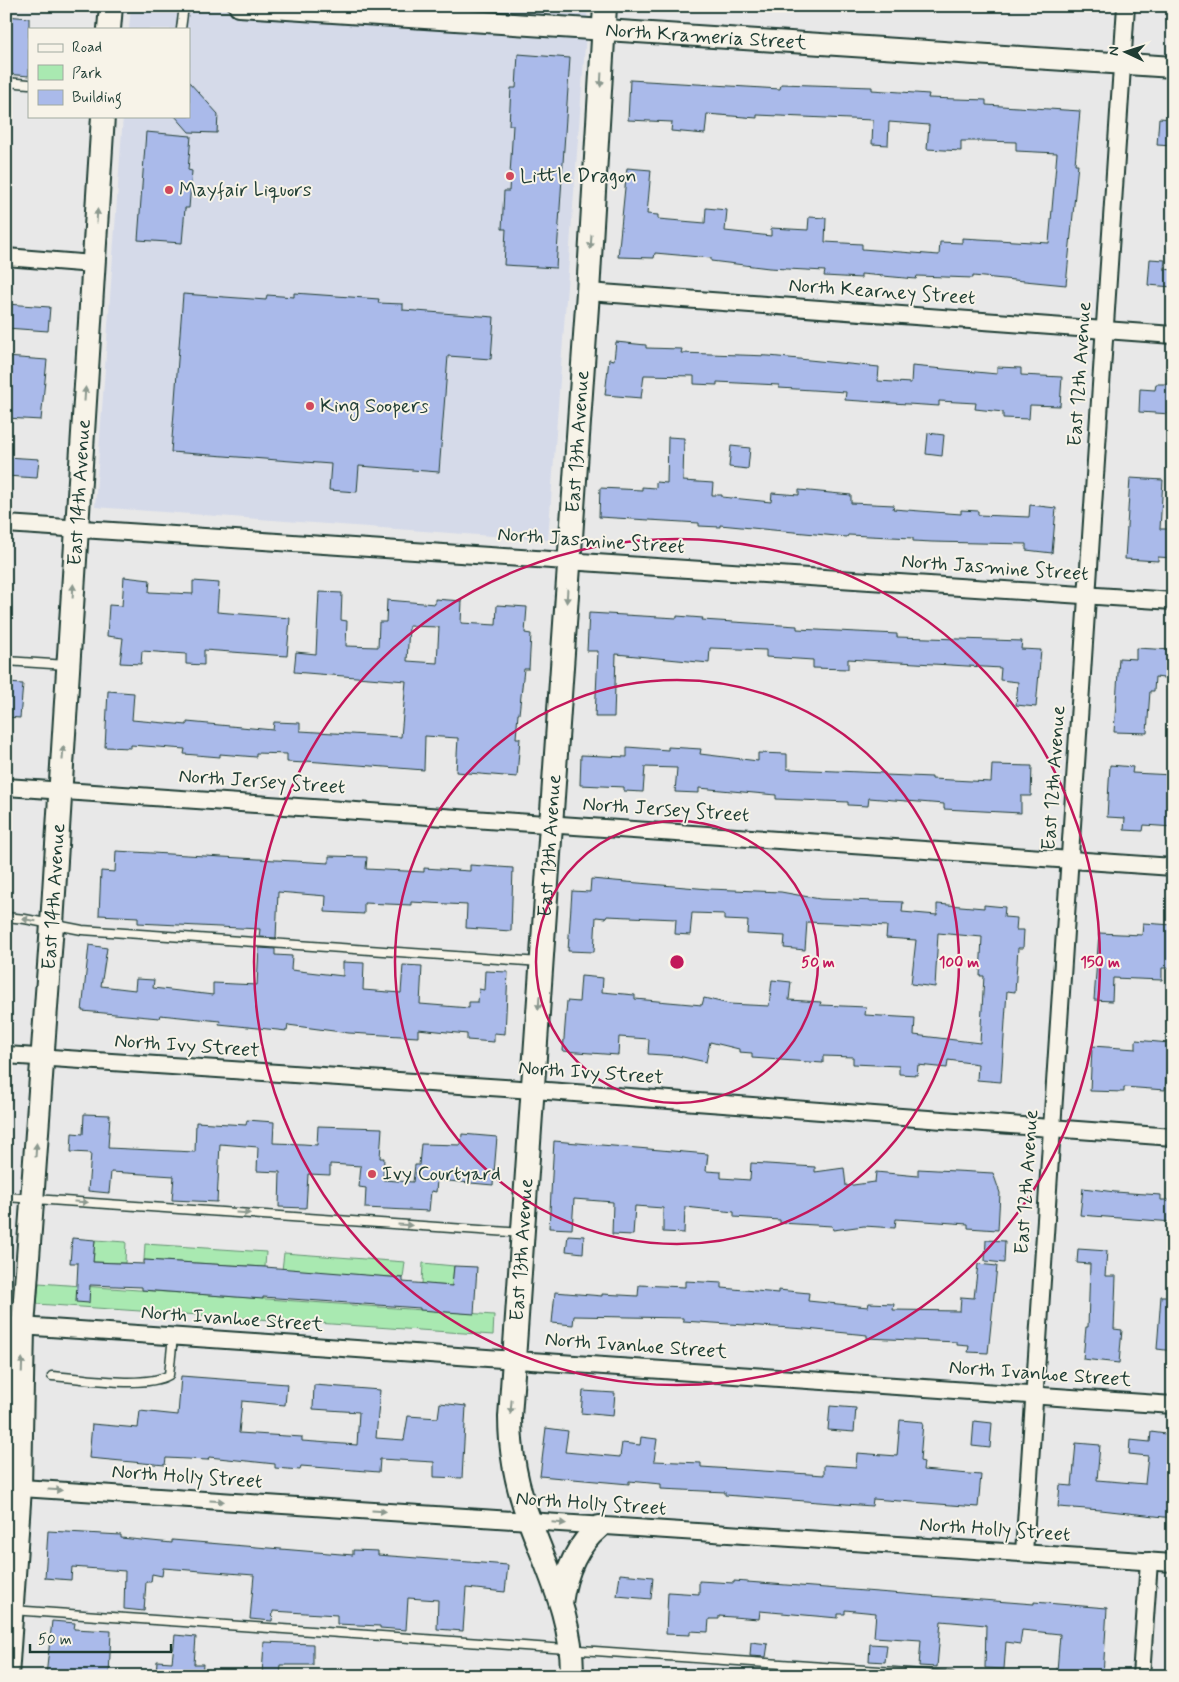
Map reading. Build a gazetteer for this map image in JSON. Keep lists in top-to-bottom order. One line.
{"streets":{"main road":["East 13th Avenue","East 14th Avenue"],"street":["North Krameria Street","North Kearney Street","East 12th Avenue","North Jasmine Street","North Jersey Street","North Ivy Street","North Ivanhoe Street","North Holly Street"]},"crossings":[["North Krameria Street","East 12th Avenue"],["North Krameria Street","East 13th Avenue"],["North Kearney Street","East 12th Avenue"],["North Kearney Street","East 13th Avenue"],["East 12th Avenue","North Jasmine Street"],["East 12th Avenue","North Jersey Street"],["East 12th Avenue","North Ivy Street"],["East 12th Avenue","North Ivanhoe Street"],["East 12th Avenue","North Holly Street"],["East 13th Avenue","North Jasmine Street"],["East 13th Avenue","North Jersey Street"],["East 13th Avenue","North Ivy Street"],["East 13th Avenue","North Ivanhoe Street"],["East 13th Avenue","North Holly Street"],["East 14th Avenue","North Jasmine Street"],["East 14th Avenue","North Jersey Street"],["East 14th Avenue","North Ivy Street"],["East 14th Avenue","North Ivanhoe Street"],["East 14th Avenue","North Holly Street"]],"one_way":["East 13th Avenue","East 14th Avenue","North Holly Street"],"places":["Little Dragon","Mayfair Liquors","King Soopers","Ivy Courtyard"],"legend":["Road","Park","Building"],"scale_bar":"50 m","north":"left","rings":["50 m","100 m","150 m"]}
